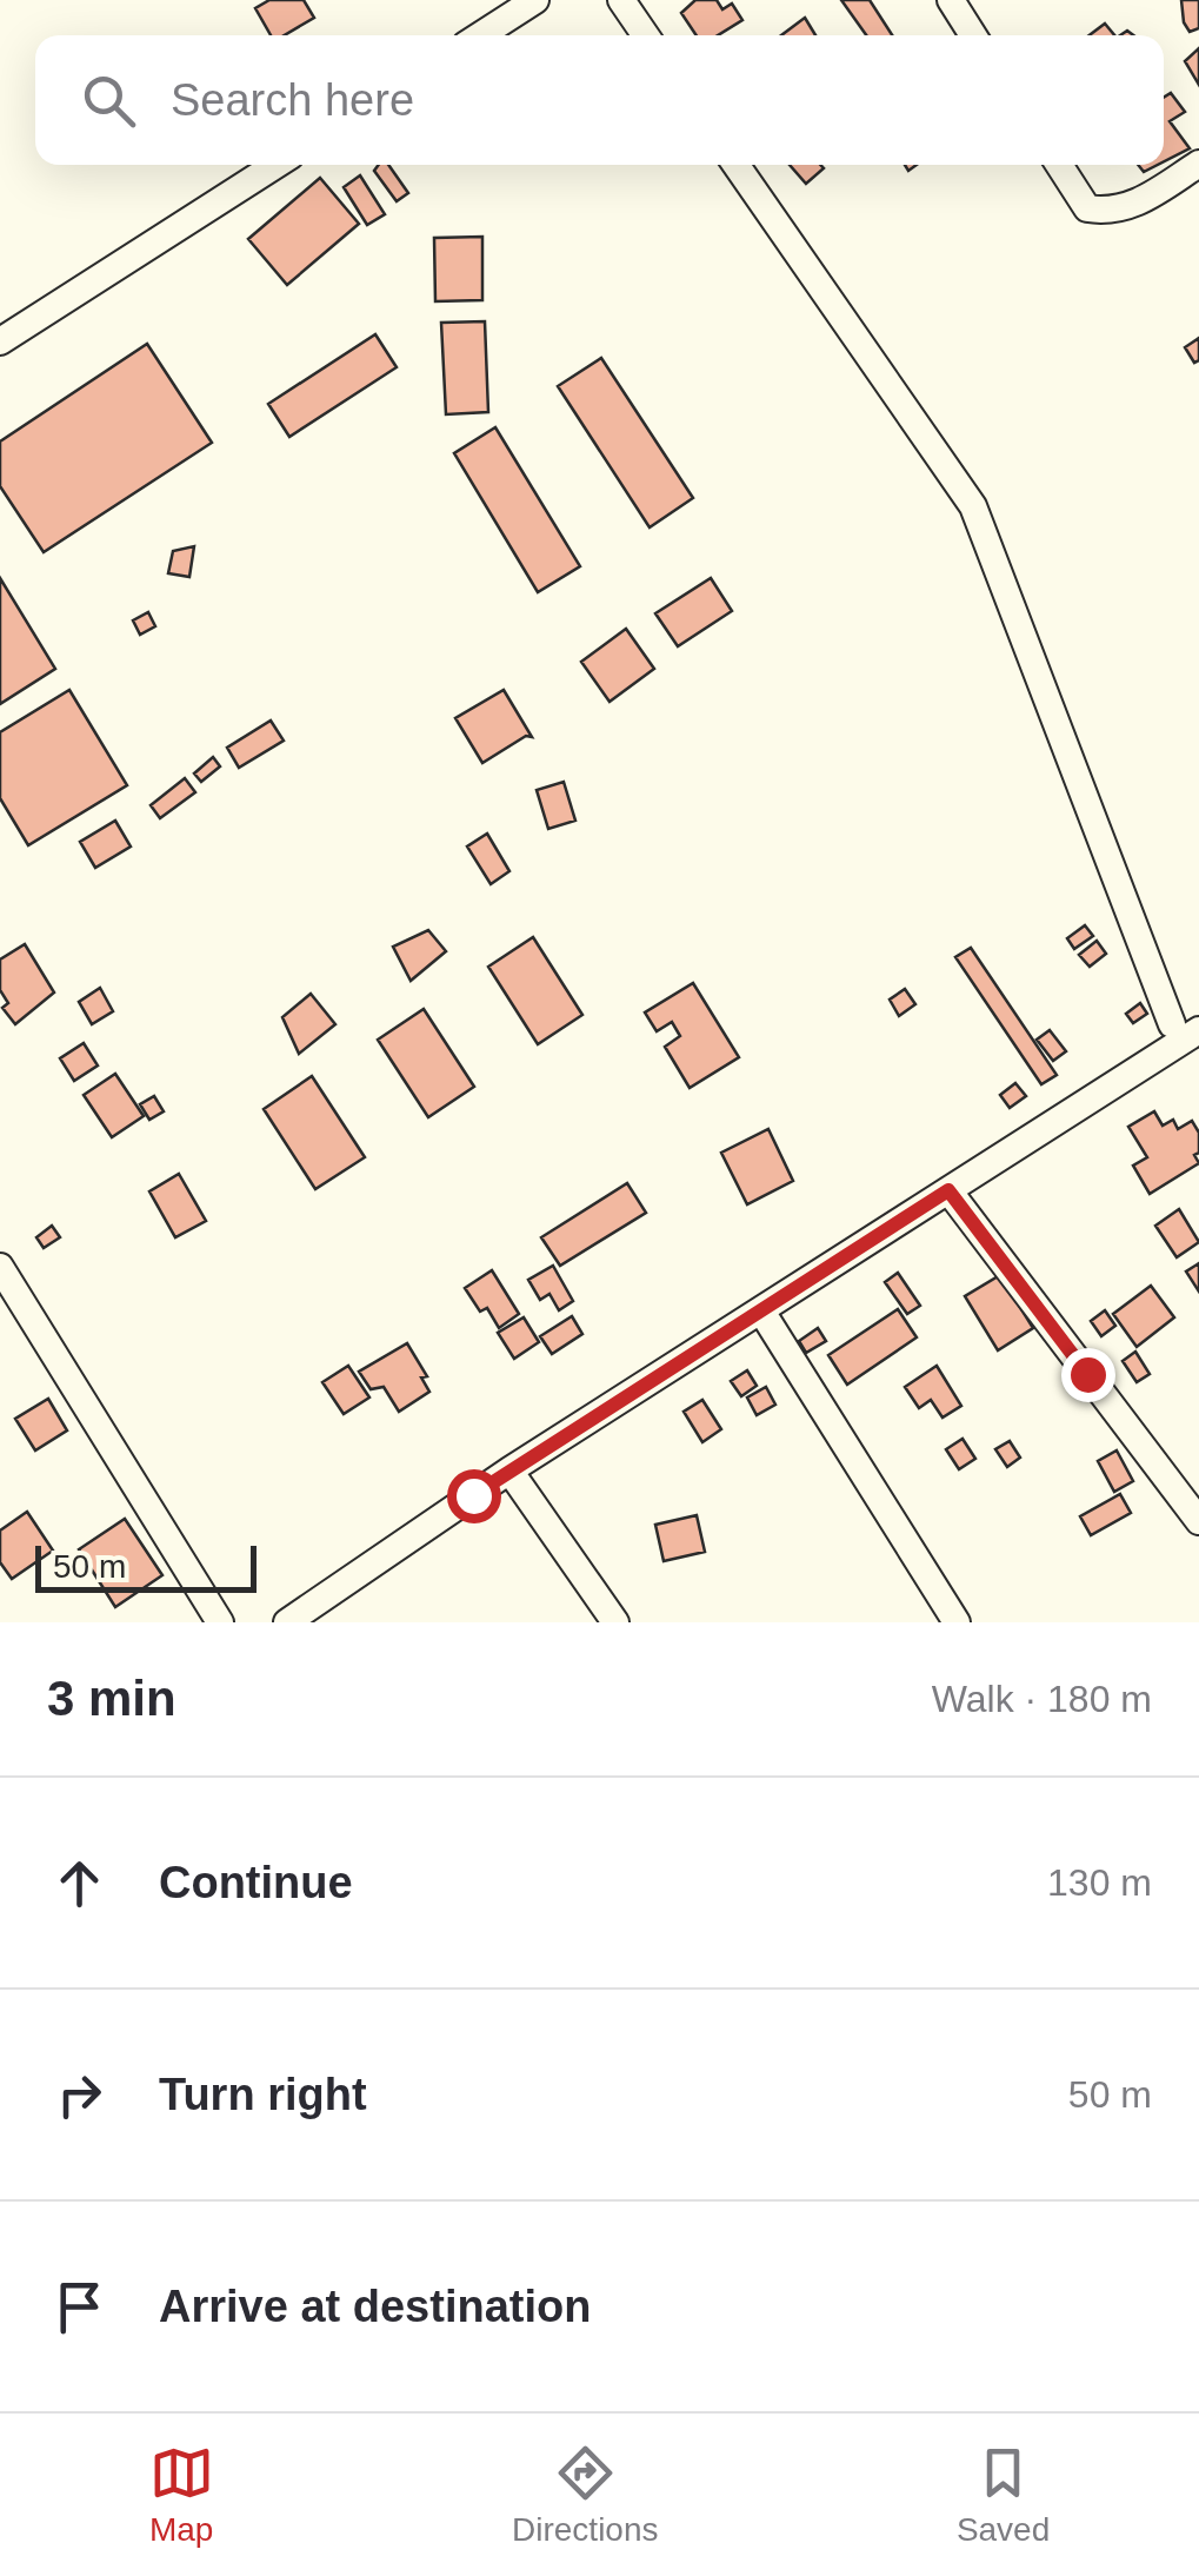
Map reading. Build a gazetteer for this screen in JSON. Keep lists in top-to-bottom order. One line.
{"scale_bar":"50 m","page":{"search":"Search here","scale":"50 m","heading":["3 min","Walk · 180 m"],"list":[["Continue","130 m"],["Turn right","50 m"],"Arrive at destination"],"nav":["Map","Directions","Saved"]}}
